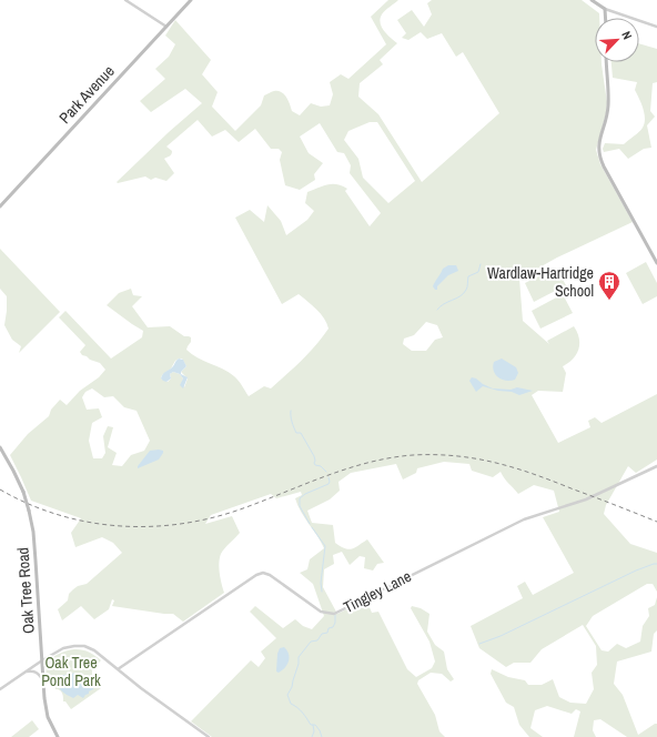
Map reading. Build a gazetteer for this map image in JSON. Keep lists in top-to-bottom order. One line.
{"streets":{"main road":["Park Avenue","Oak Tree Road"],"street":["Tingley Lane"]},"parks":["Oak Tree Pond Park"],"places":{"building":["Wardlaw-Hartridge School"]},"north":"top right"}
